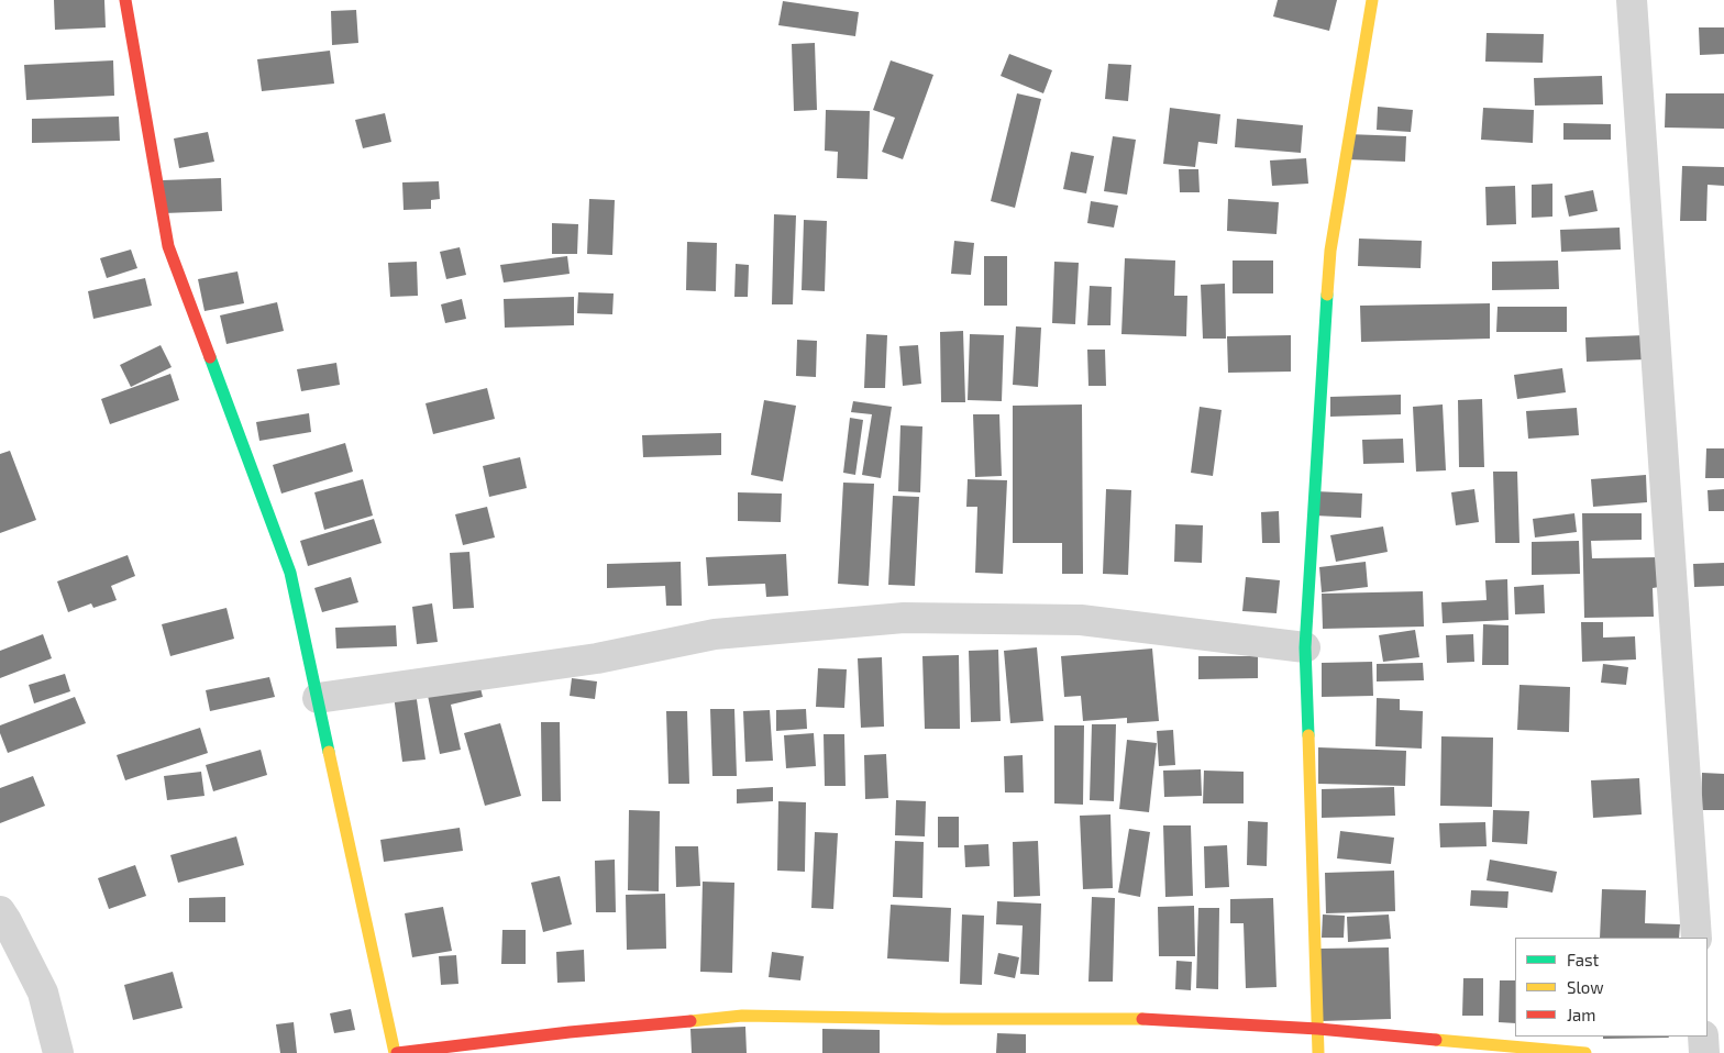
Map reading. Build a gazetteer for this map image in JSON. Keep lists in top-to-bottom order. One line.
{"legend":["Fast","Slow","Jam"]}
